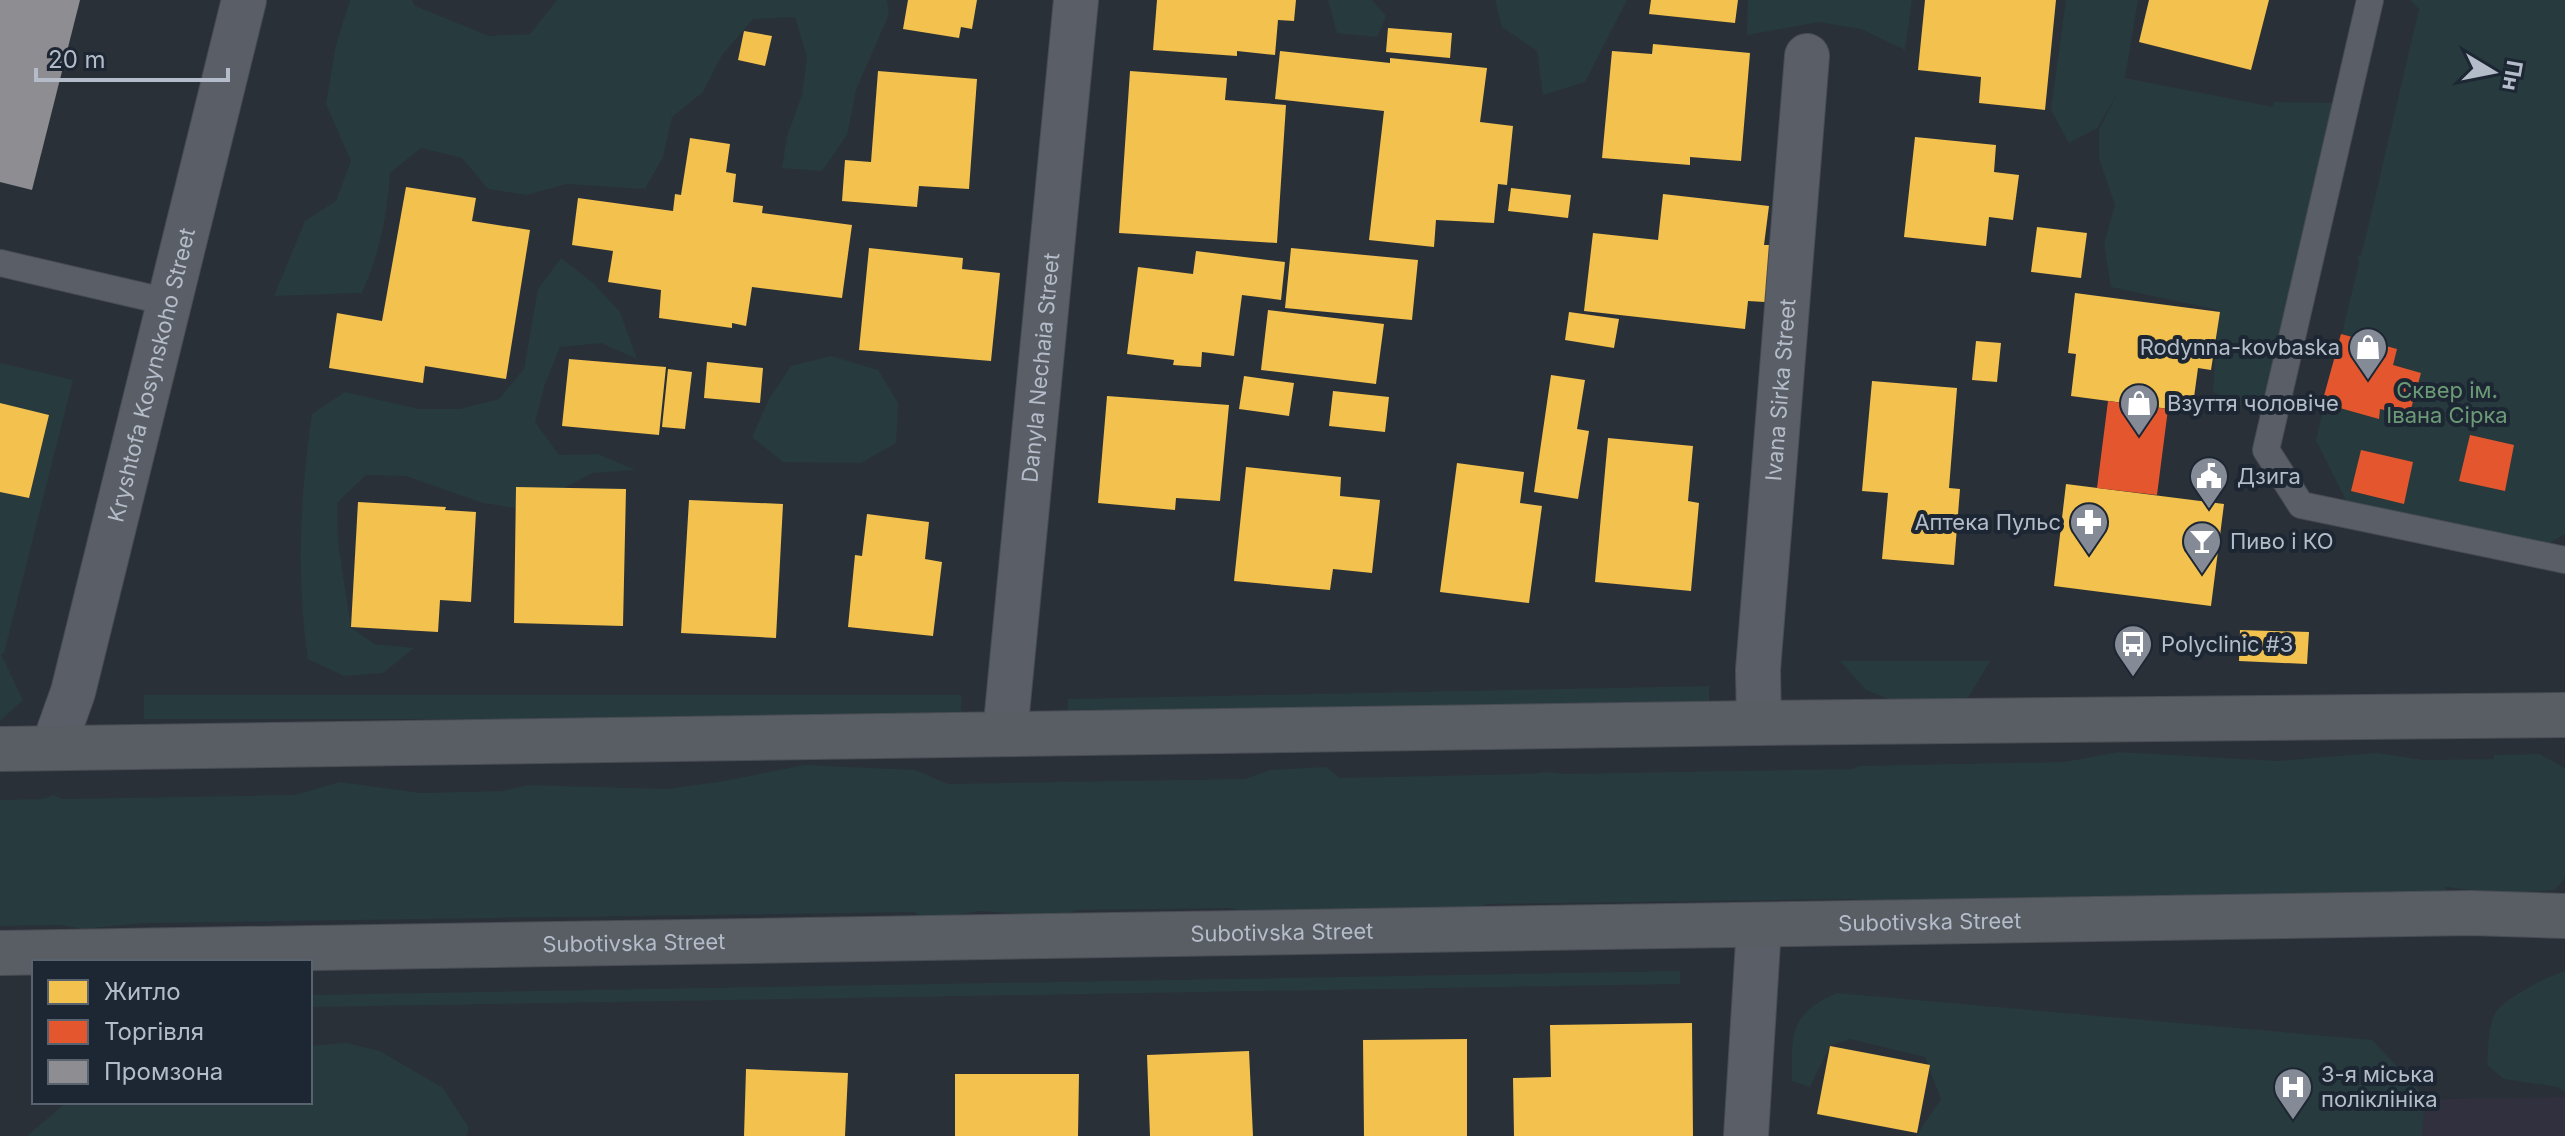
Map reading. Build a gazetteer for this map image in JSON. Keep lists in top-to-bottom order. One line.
{"streets":{"street":["Danyla Nechaia Street","Kryshtofa Kosynskoho Street","Ivana Sirka Street","Subotivska Street"]},"parks":["Сквер ім. Івана Сірка"],"places":{"shop":["Rodynna-kovbaska","Взуття чоловіче"],"public building":["Дзига"],"pharmacy":["Аптека Пульс"],"bar":["Пиво і КО"],"bus stop":["Polyclinic #3"],"hospital":["3-я міська поліклініка"]},"legend":["Житло","Торгівля","Промзона"],"scale_bar":"20 m","north":"right"}
